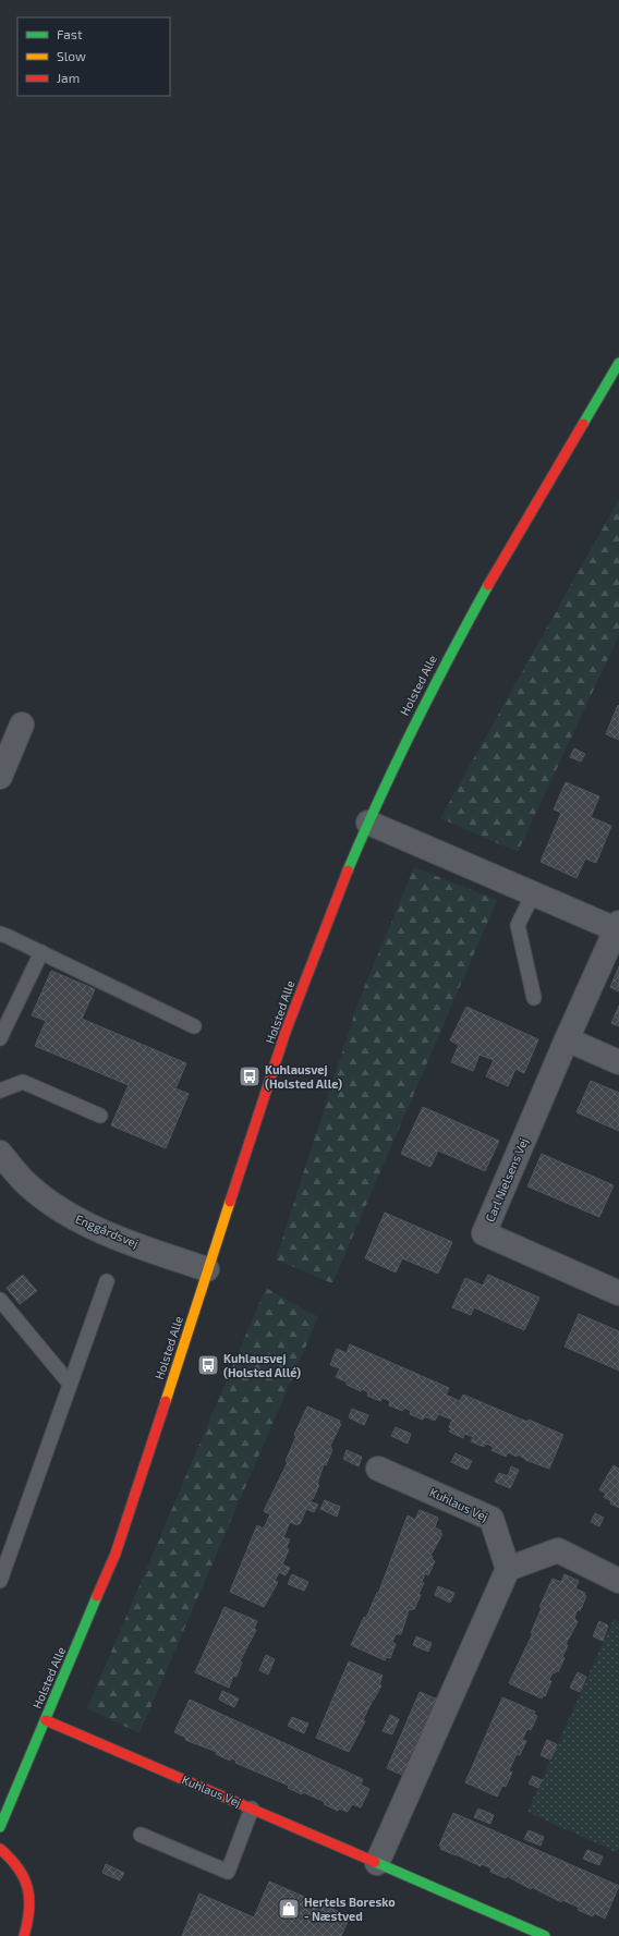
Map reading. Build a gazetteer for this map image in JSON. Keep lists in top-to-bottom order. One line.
{"streets":{"street":["Holsted Alle","Carl Nielsens Vej","Enggårdsvej","Kuhlaus Vej"]},"crossings":[["Holsted Alle","Carl Nielsens Vej"],["Holsted Alle","Enggårdsvej"],["Holsted Alle","Kuhlaus Vej"]],"places":{"bus stop":["Kuhlausvej (Holsted Alle)","Kuhlausvej (Holsted Allé)"],"shop":["Hertels Boresko - Næstved"]},"legend":["Fast","Slow","Jam"]}
